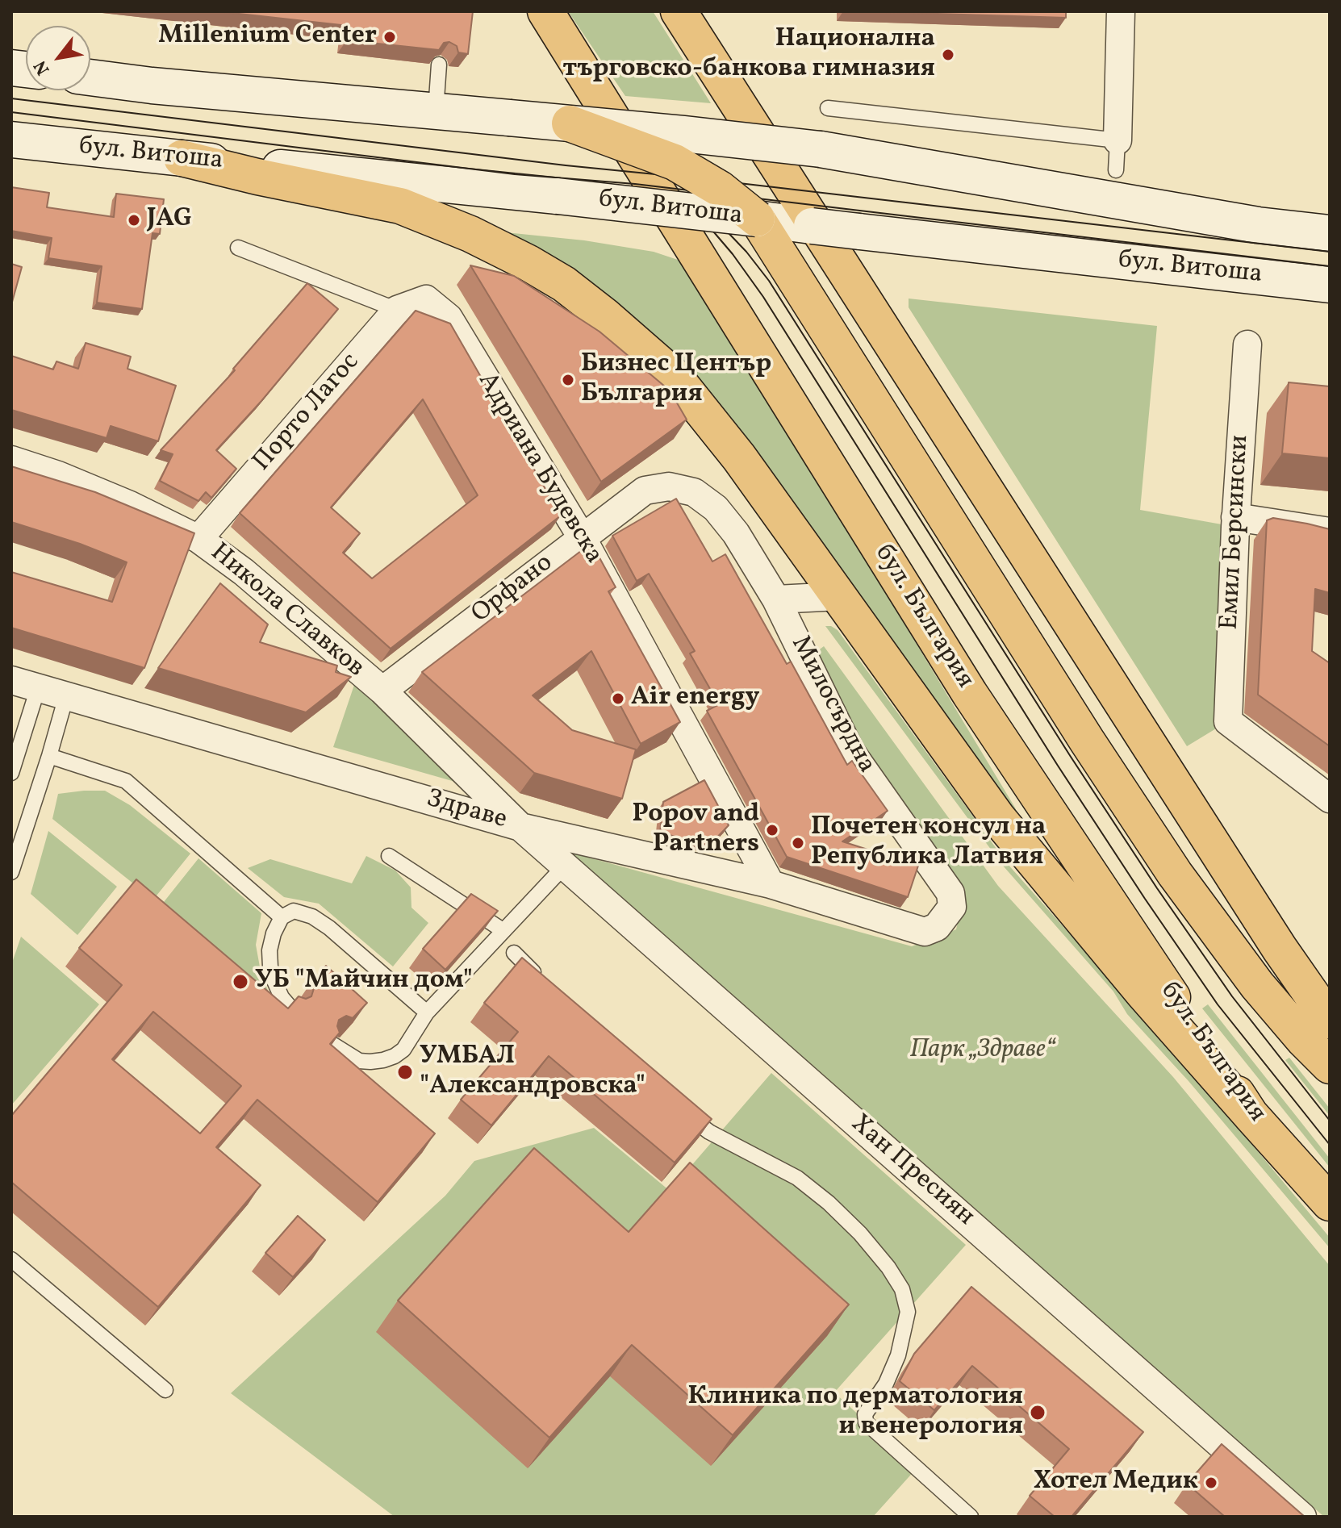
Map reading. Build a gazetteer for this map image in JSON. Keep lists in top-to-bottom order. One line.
{"streets":{"main road":["бул. България"],"street":["бул. Витоша","Порто Лагос","Адриана Будевска","Емил Берсински","Орфано","Никола Славков","Милосърдна","Здраве","Хан Пресиян"]},"crossings":[["Порто Лагос","Адриана Будевска"],["Порто Лагос","Никола Славков"],["Адриана Будевска","Орфано"],["Адриана Будевска","Здраве"],["Орфано","Никола Славков"],["Орфано","Милосърдна"],["Никола Славков","Здраве"],["Никола Славков","Хан Пресиян"],["Милосърдна","Здраве"],["Здраве","Хан Пресиян"]],"parks":["Парк „Здраве“"],"places":["Millenium Center","Национална търговско-банкова гимназия","JAG","Бизнес Център България","Air energy","Popov and Partners","Почетен консул на Република Латвия","УБ \"Майчин дом\"","УМБАЛ \"Александровска\"","Клиника по дерматология и венерология","Хотел Медик"],"north":"bottom left"}
